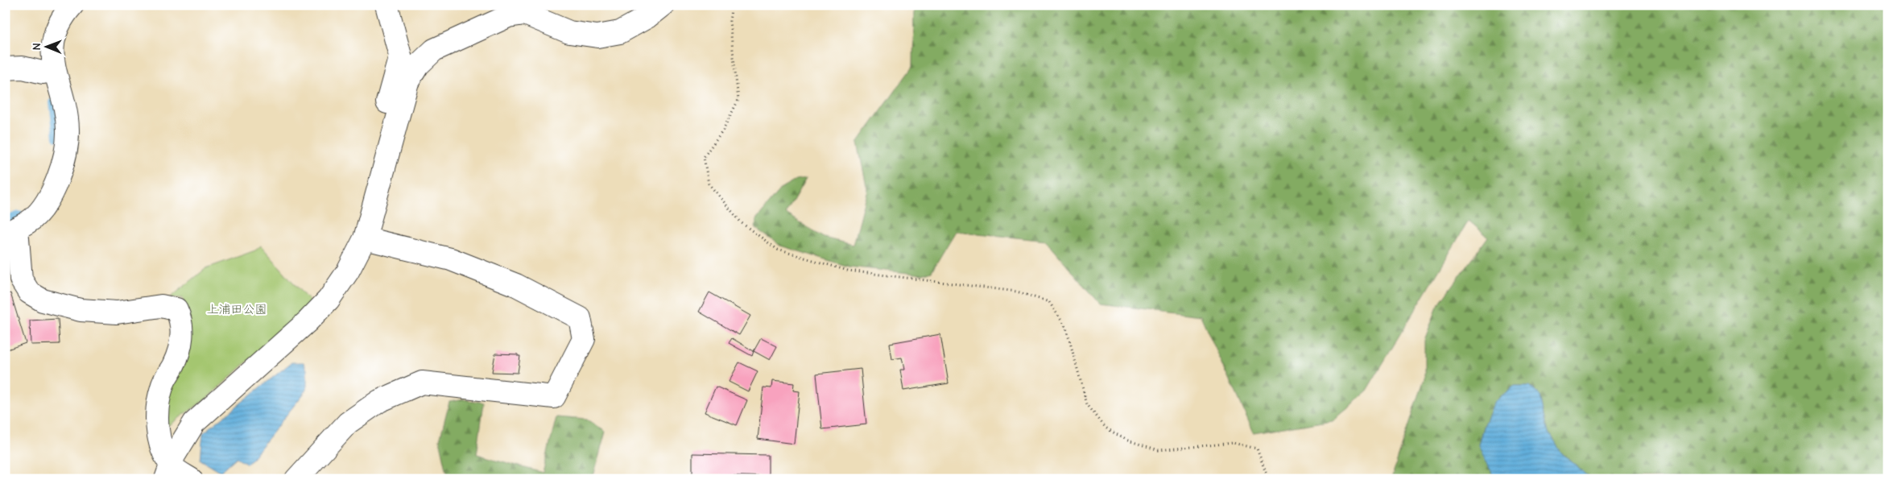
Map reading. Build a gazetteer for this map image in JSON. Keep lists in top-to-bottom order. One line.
{"parks":["上浦田公園"],"north":"left"}
